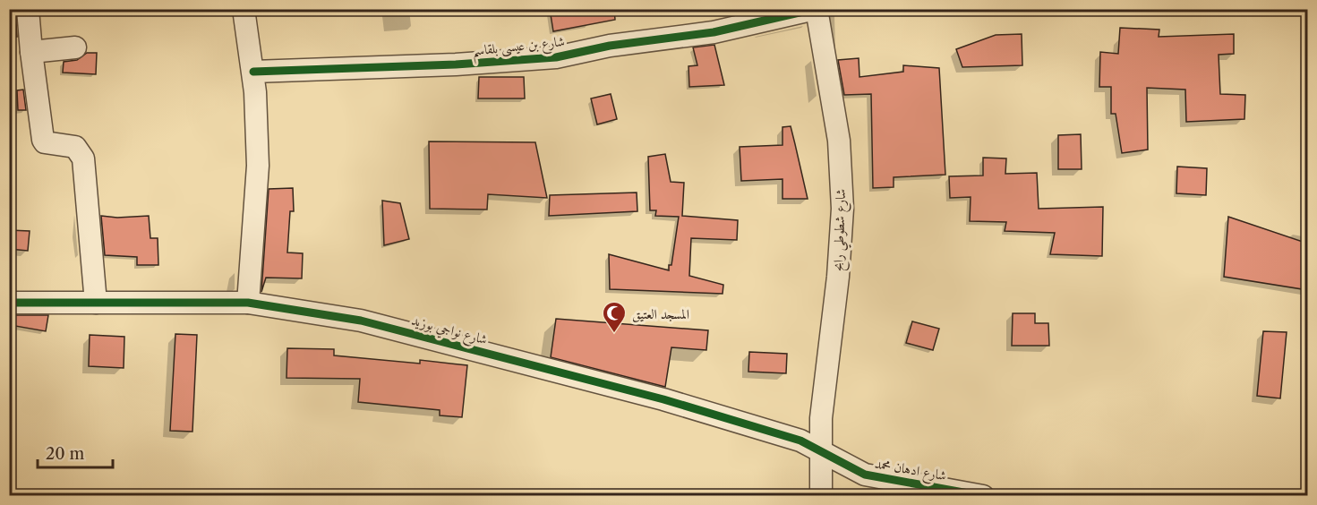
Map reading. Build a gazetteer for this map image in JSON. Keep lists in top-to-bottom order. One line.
{"streets":{"street":["شارع بن عيسى بلقاسم","شارع شطوطي رابح","شارع نواجي بوزيد","شارع ادهان محمد"]},"crossings":[["شارع بن عيسى بلقاسم","شارع شطوطي رابح"],["شارع شطوطي رابح","شارع نواجي بوزيد"],["شارع نواجي بوزيد","شارع ادهان محمد"]],"places":{"mosque":["المسجد العتيق"]},"scale_bar":"20 m"}
